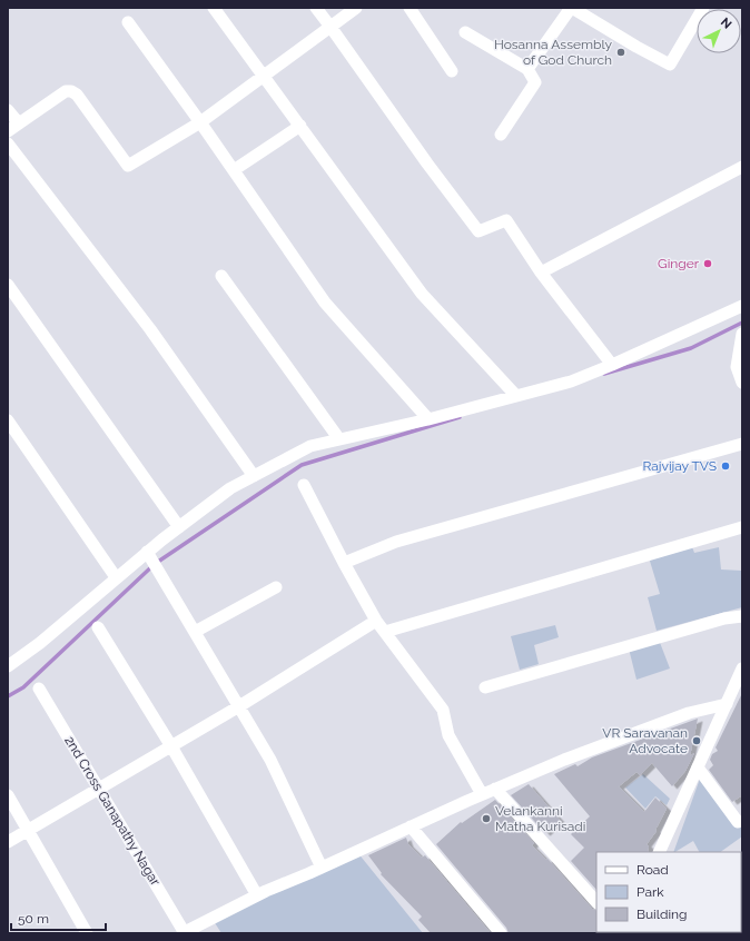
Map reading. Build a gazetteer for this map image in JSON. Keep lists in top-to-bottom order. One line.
{"streets":{"street":["2nd Cross Ganapathy Nagar"]},"places":["Hosanna Assembly of God Church","Ginger","Rajvijay TVS","VR Saravanan Advocate","Velankanni Matha Kurisadi"],"legend":["Road","Park","Building"],"scale_bar":"50 m","north":"top right"}
